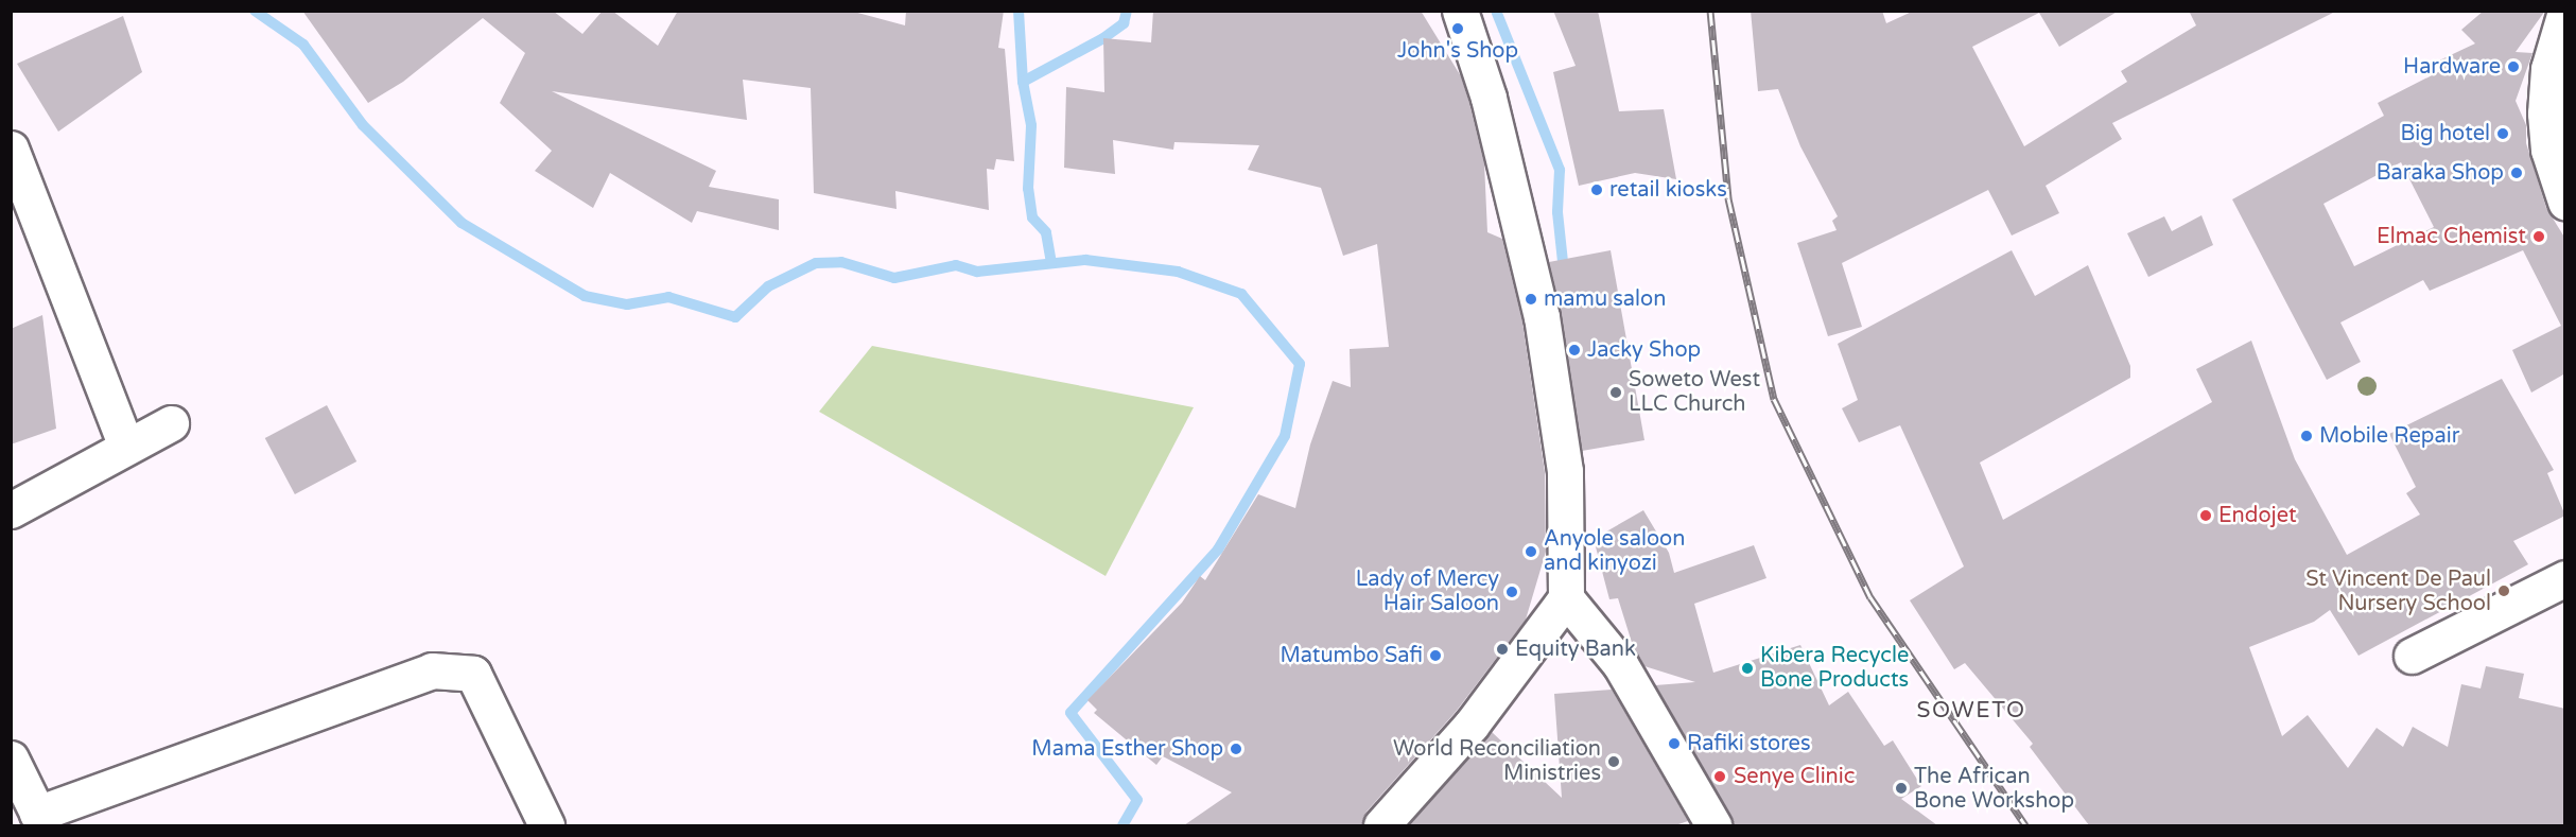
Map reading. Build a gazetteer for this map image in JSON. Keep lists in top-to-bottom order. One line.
{"districts":["SOWETO"],"places":["John's Shop","Hardware","Big hotel","Baraka Shop","retail kiosks","Elmac Chemist","mamu salon","Jacky Shop","Soweto West LLC Church","Mobile Repair","Endojet","Anyole saloon and kinyozi","St Vincent De Paul Nursery School","Lady of Mercy Hair Saloon","Equity Bank","Matumbo Safi","Kibera Recycle Bone Products","Rafiki stores","Mama Esther Shop","World Reconciliation Ministries","Senye Clinic","The African Bone Workshop"]}
